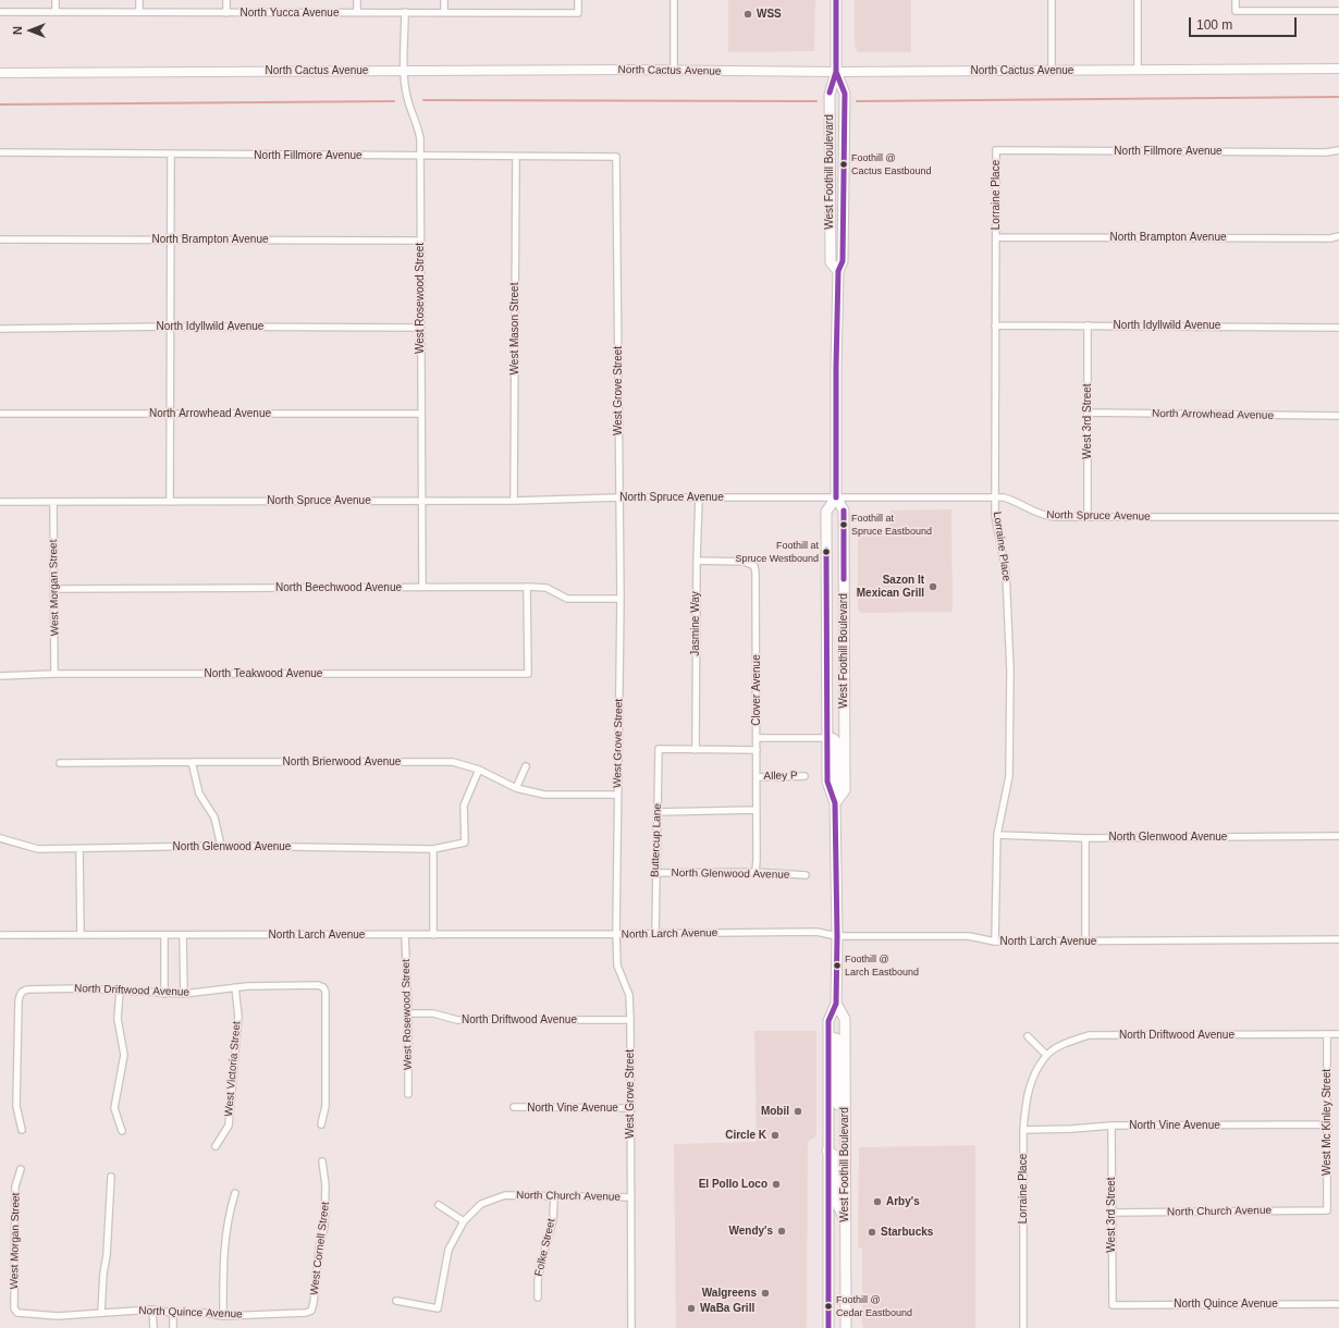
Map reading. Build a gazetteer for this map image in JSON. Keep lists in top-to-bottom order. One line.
{"streets":{"main road":["North Cactus Avenue","West Foothill Boulevard"],"street":["North Yucca Avenue","North Fillmore Avenue","Lorraine Place","North Brampton Avenue","West Rosewood Street","North Idyllwild Avenue","West Mason Street","West Grove Street","North Arrowhead Avenue","West 3rd Street","North Spruce Avenue","West Morgan Street","North Beechwood Avenue","Jasmine Way","North Teakwood Avenue","Clover Avenue","North Brierwood Avenue","Alley P","North Glenwood Avenue","Buttercup Lane","North Larch Avenue","North Driftwood Avenue","West Victoria Street","North Vine Avenue","West Mc Kinley Street","North Church Avenue","Folke Street","West Cornell Street","North Quince Avenue"]},"crossings":[["North Yucca Avenue","West Rosewood Street"],["North Cactus Avenue","West Foothill Boulevard"],["North Cactus Avenue","West Rosewood Street"],["North Fillmore Avenue","Lorraine Place"],["North Fillmore Avenue","West Rosewood Street"],["North Fillmore Avenue","West Mason Street"],["North Fillmore Avenue","West Grove Street"],["West Foothill Boulevard","North Spruce Avenue"],["West Foothill Boulevard","North Larch Avenue"],["Lorraine Place","North Brampton Avenue"],["Lorraine Place","North Idyllwild Avenue"],["Lorraine Place","North Spruce Avenue"],["Lorraine Place","North Glenwood Avenue"],["Lorraine Place","North Larch Avenue"],["Lorraine Place","North Driftwood Avenue"],["Lorraine Place","North Vine Avenue"],["North Brampton Avenue","West Rosewood Street"],["West Rosewood Street","North Idyllwild Avenue"],["West Rosewood Street","North Arrowhead Avenue"],["West Rosewood Street","North Spruce Avenue"],["West Rosewood Street","North Beechwood Avenue"],["West Rosewood Street","North Larch Avenue"],["West Rosewood Street","North Driftwood Avenue"],["North Idyllwild Avenue","West 3rd Street"],["West Mason Street","North Spruce Avenue"],["West Grove Street","North Spruce Avenue"],["West Grove Street","North Beechwood Avenue"],["West Grove Street","North Brierwood Avenue"],["West Grove Street","North Larch Avenue"],["West Grove Street","North Driftwood Avenue"],["West Grove Street","North Vine Avenue"],["West Grove Street","North Church Avenue"],["North Arrowhead Avenue","West 3rd Street"],["West 3rd Street","North Spruce Avenue"],["West 3rd Street","North Vine Avenue"],["West 3rd Street","North Church Avenue"],["West 3rd Street","North Quince Avenue"],["North Spruce Avenue","West Morgan Street"],["North Spruce Avenue","Jasmine Way"],["West Morgan Street","North Beechwood Avenue"],["West Morgan Street","North Teakwood Avenue"],["West Morgan Street","North Quince Avenue"],["North Beechwood Avenue","North Teakwood Avenue"],["Jasmine Way","Clover Avenue"],["Jasmine Way","Buttercup Lane"],["Clover Avenue","Alley P"],["Clover Avenue","North Glenwood Avenue"],["North Brierwood Avenue","North Glenwood Avenue"],["North Glenwood Avenue","Buttercup Lane"],["Buttercup Lane","North Larch Avenue"],["North Driftwood Avenue","West Victoria Street"],["North Driftwood Avenue","West Mc Kinley Street"],["North Vine Avenue","West Mc Kinley Street"],["West Mc Kinley Street","North Church Avenue"],["North Church Avenue","Folke Street"],["West Cornell Street","North Quince Avenue"]],"places":["WSS","Foothill @ Cactus Eastbound","Foothill at Spruce Eastbound","Foothill at Spruce Westbound","Sazon It Mexican Grill","Foothill @ Larch Eastbound","Mobil","Circle K","El Pollo Loco","Arby's","Wendy's","Starbucks","Walgreens","Foothill @ Cedar Eastbound","WaBa Grill"],"scale_bar":"100 m","north":"left"}
